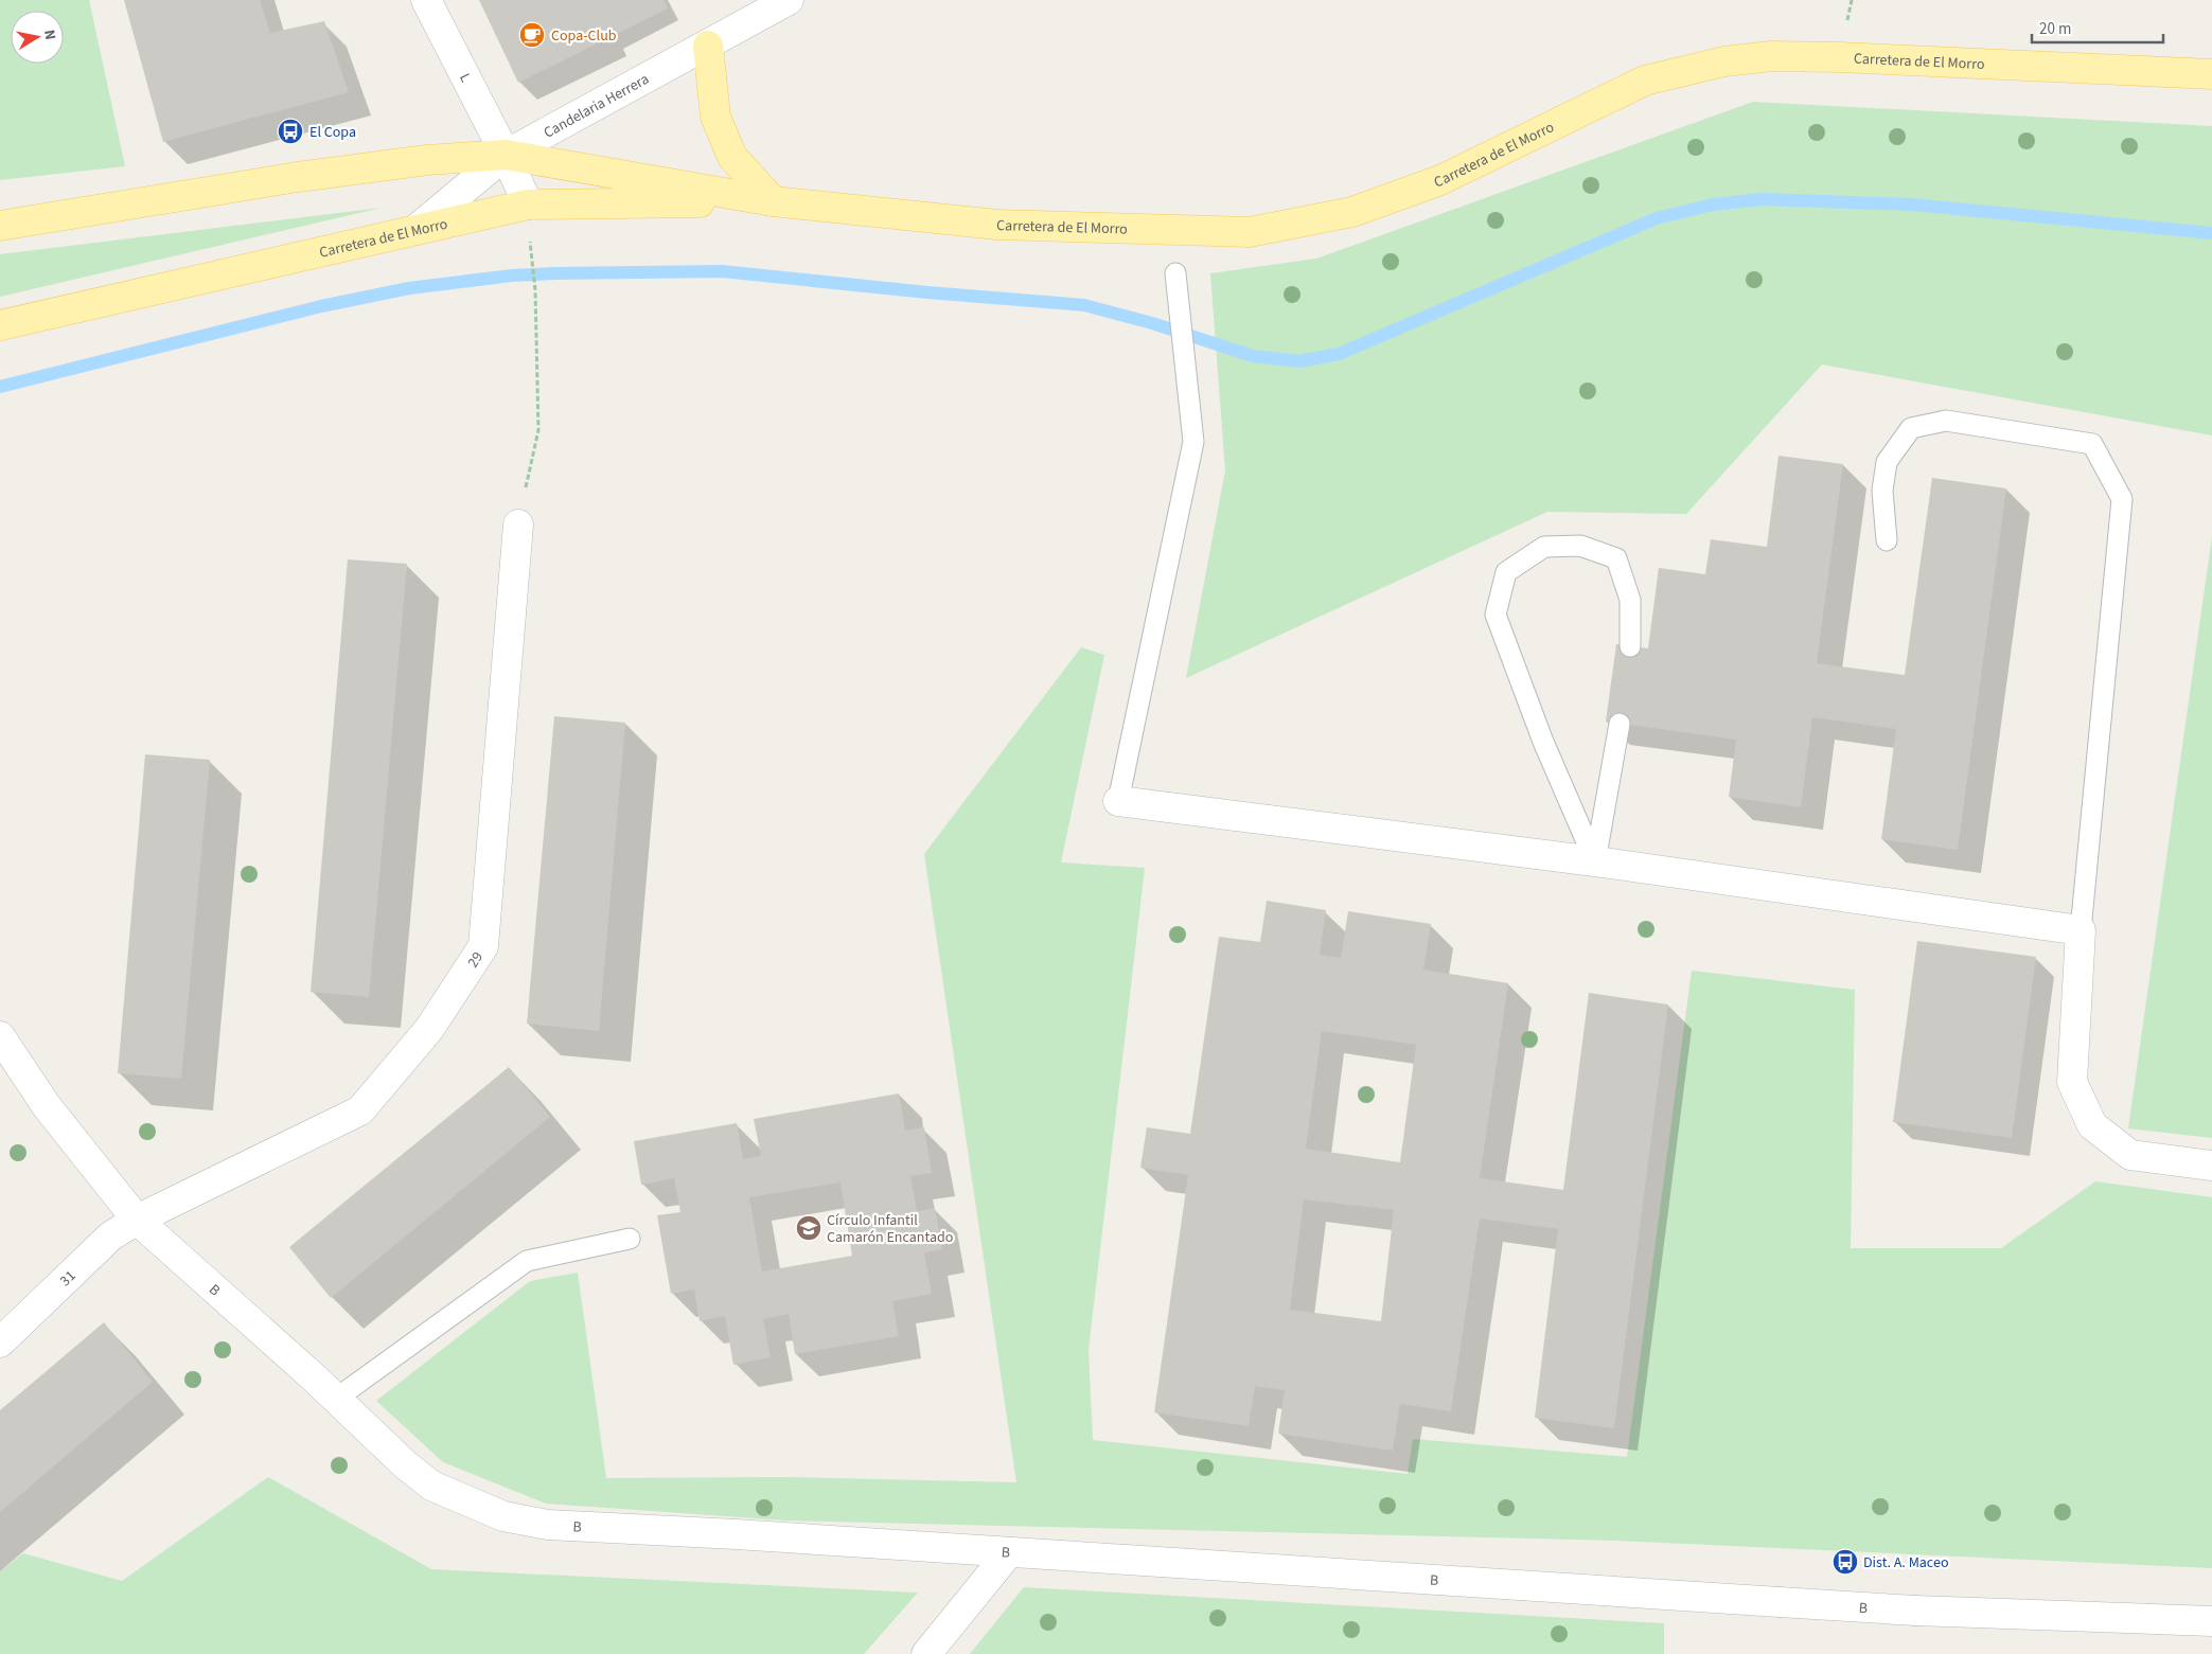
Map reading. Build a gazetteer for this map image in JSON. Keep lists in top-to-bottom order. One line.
{"streets":{"main road":["Carretera de El Morro"],"street":["L","Candelaria Herrera","29","31","B"]},"crossings":[["Carretera de El Morro","L"],["Carretera de El Morro","Candelaria Herrera"],["L","Candelaria Herrera"],["29","31"],["29","B"],["31","B"]],"places":{"cafe":["Copa-Club"],"bus stop":["El Copa","Dist. A. Maceo"],"school or university":["Círculo Infantil Camarón Encantado"]},"scale_bar":"20 m","north":"right"}
